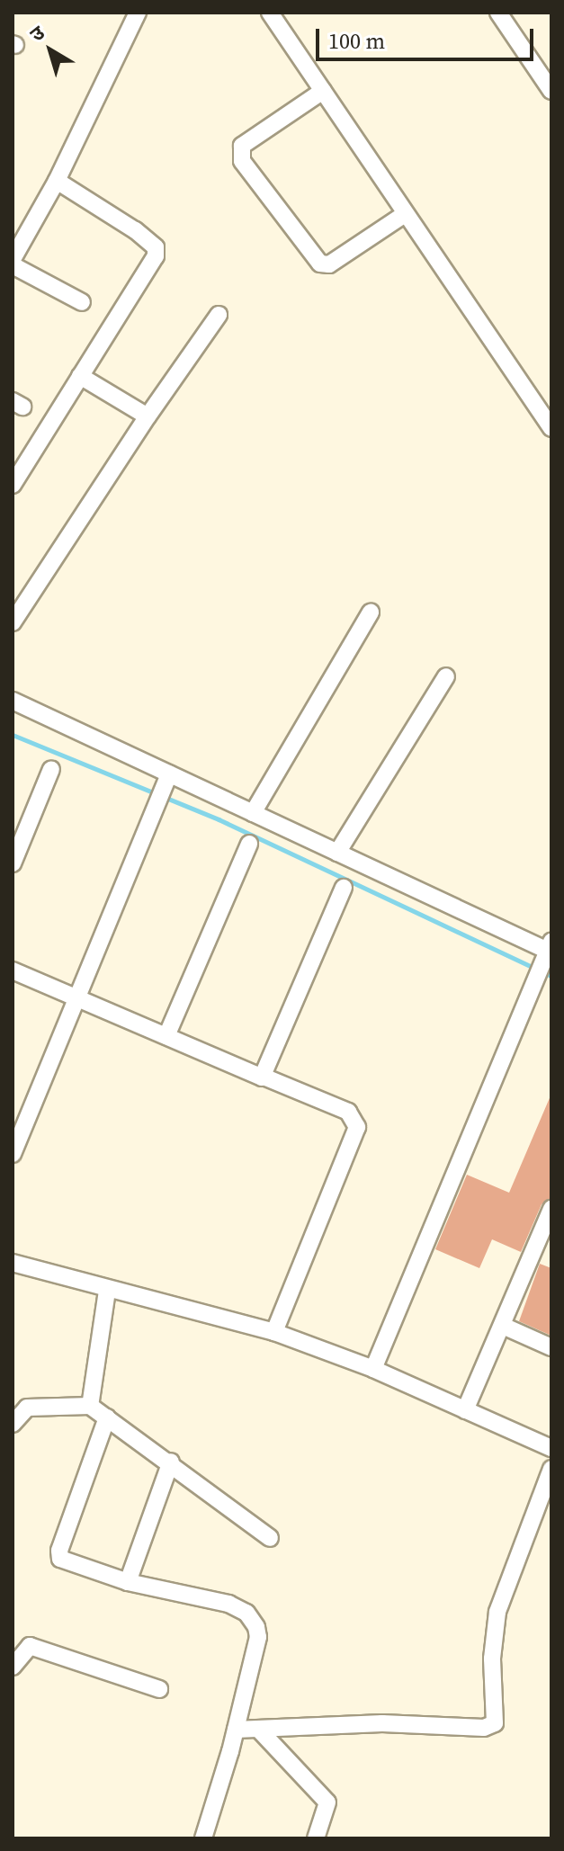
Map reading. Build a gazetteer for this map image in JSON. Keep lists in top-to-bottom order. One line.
{"scale_bar":"100 m","north":"top left"}
